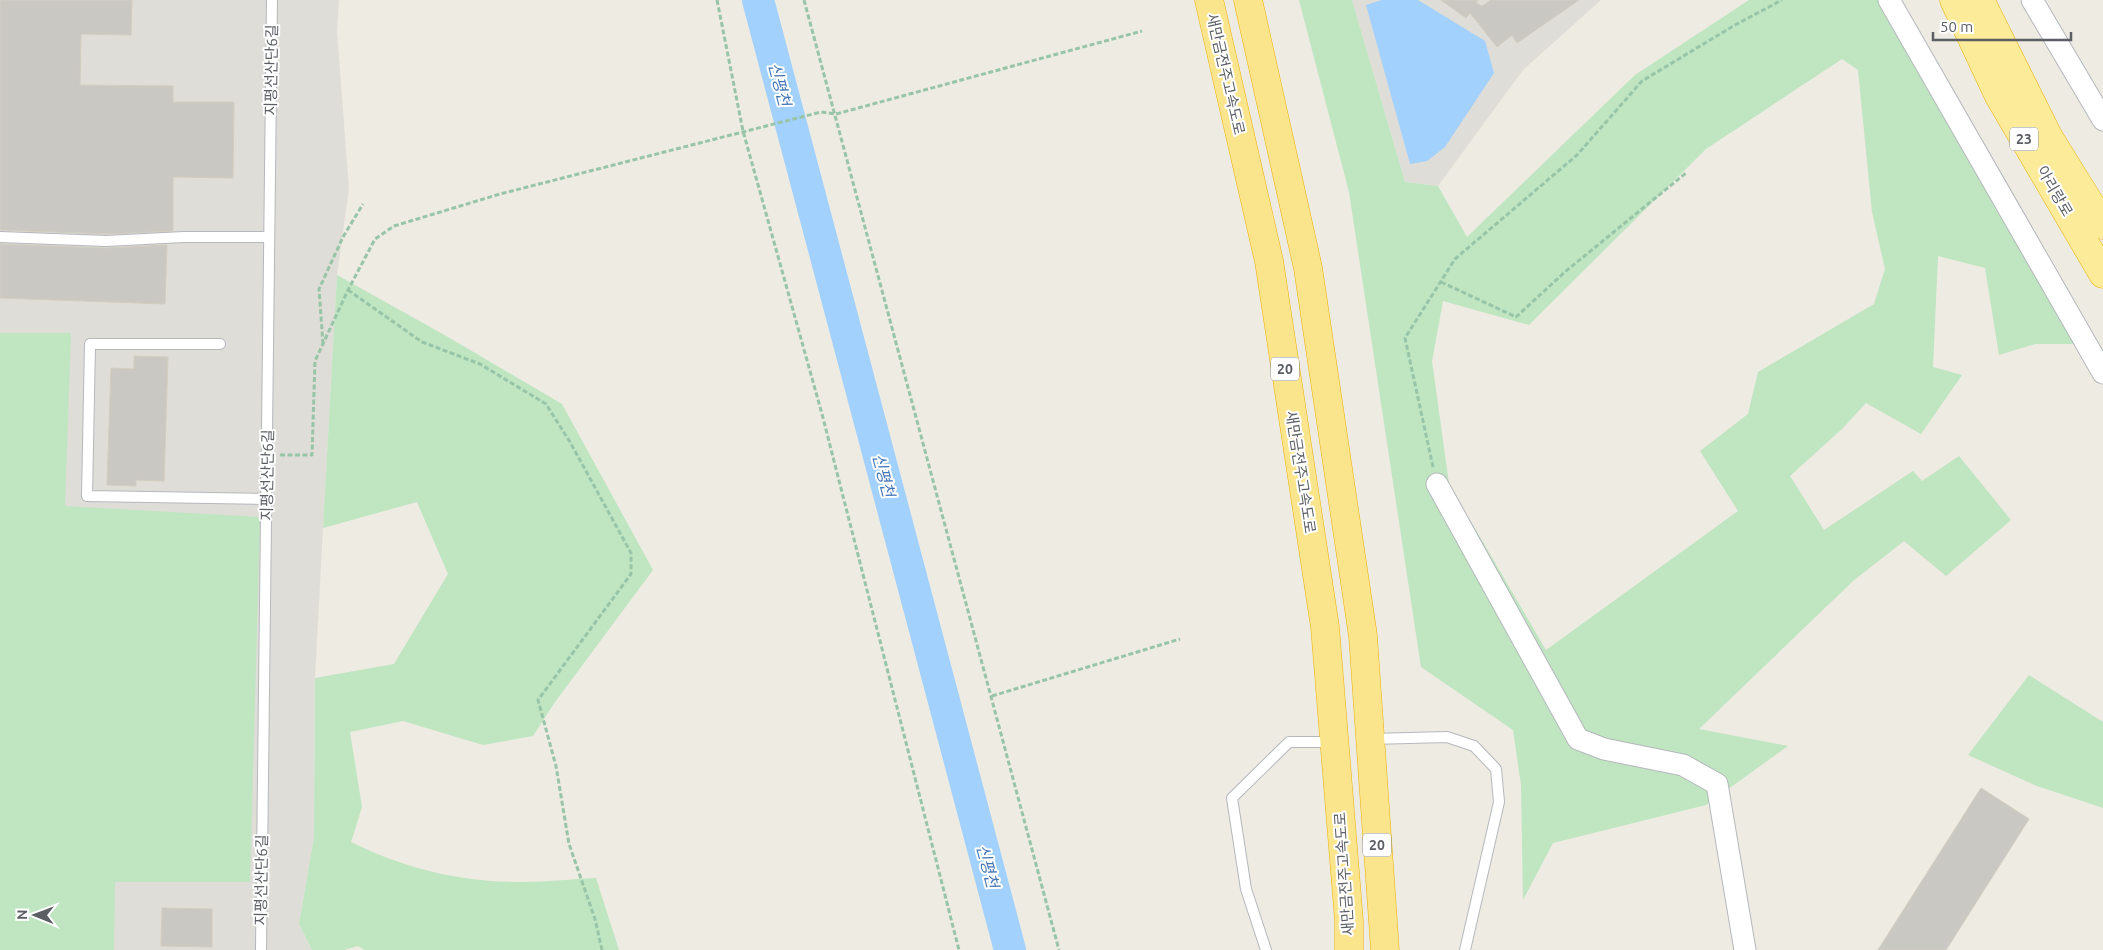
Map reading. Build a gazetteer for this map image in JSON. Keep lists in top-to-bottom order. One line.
{"streets":{"highway":["새만금전주고속도로","23","아리랑로","20"],"lane":["지평선산단6길"]},"water":["신평천"],"scale_bar":"50 m","north":"left"}
